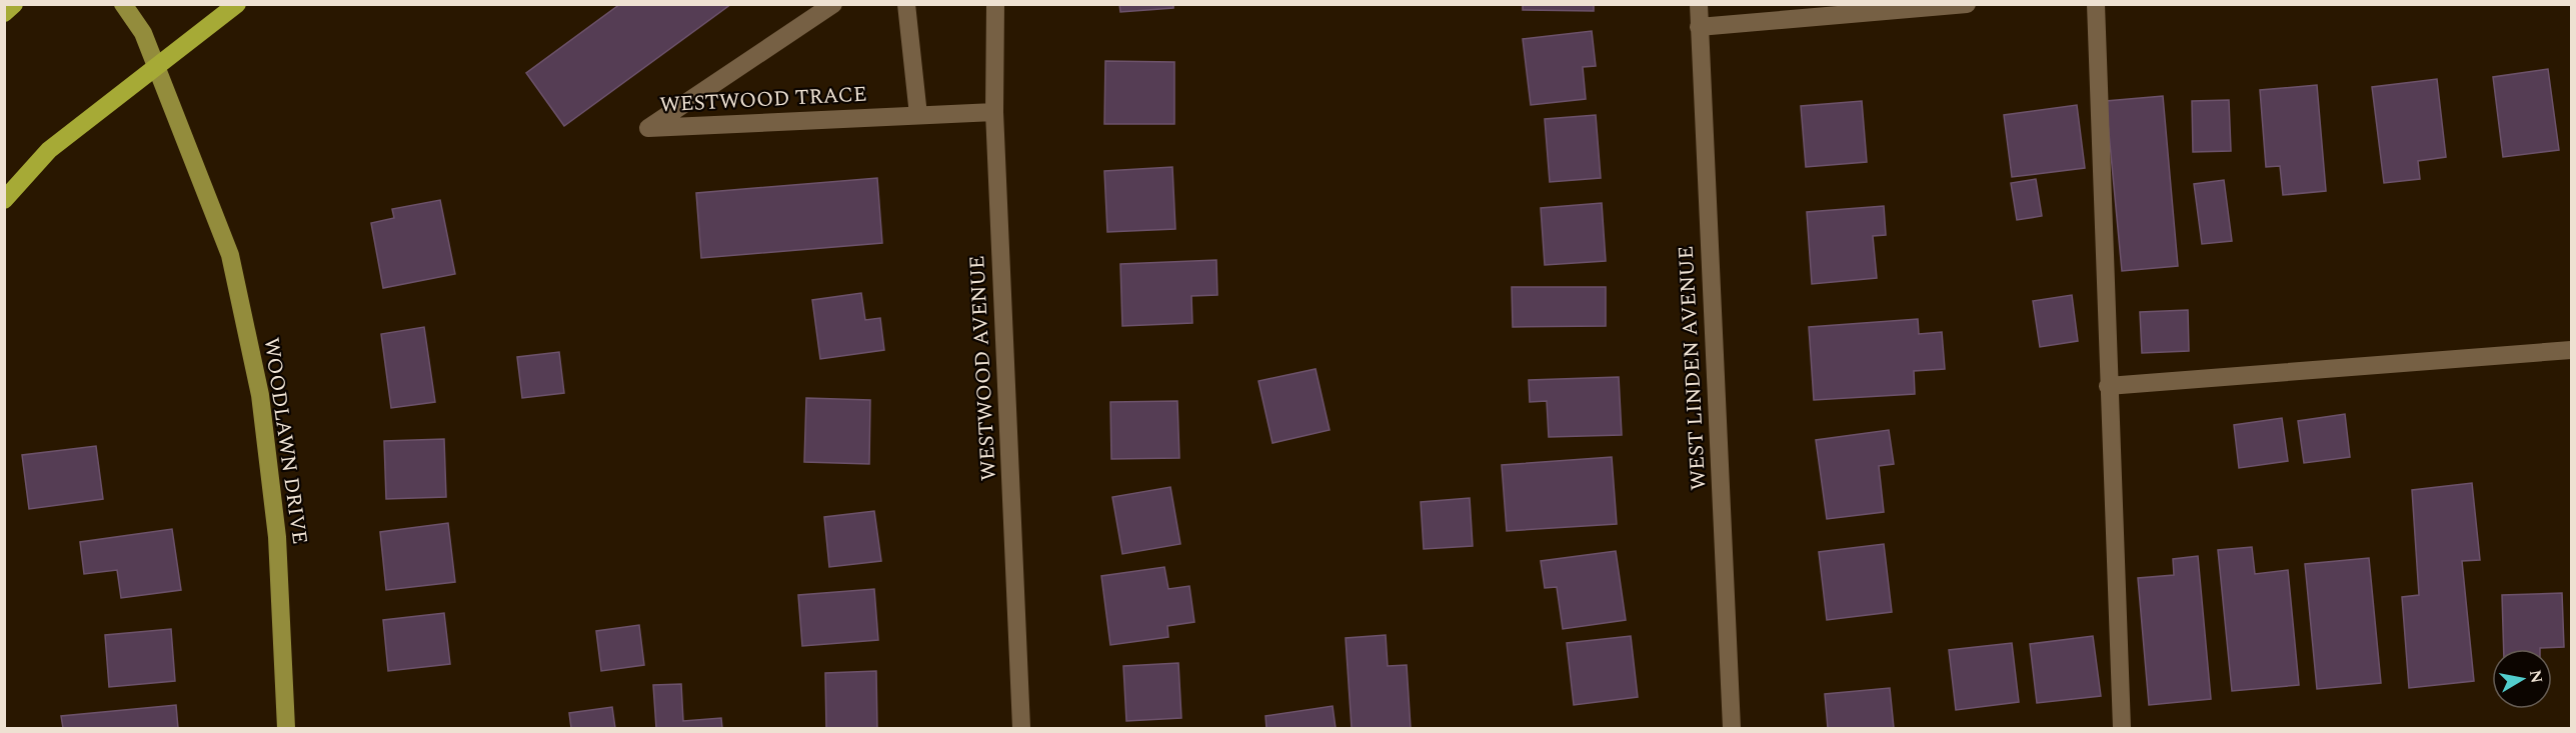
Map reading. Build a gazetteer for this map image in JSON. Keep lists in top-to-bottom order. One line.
{"streets":{"main road":["WOODLAWN DRIVE"],"street":["WESTWOOD TRACE","WESTWOOD AVENUE","WEST LINDEN AVENUE"]},"crossings":[["WESTWOOD TRACE","WESTWOOD AVENUE"]],"north":"right"}
